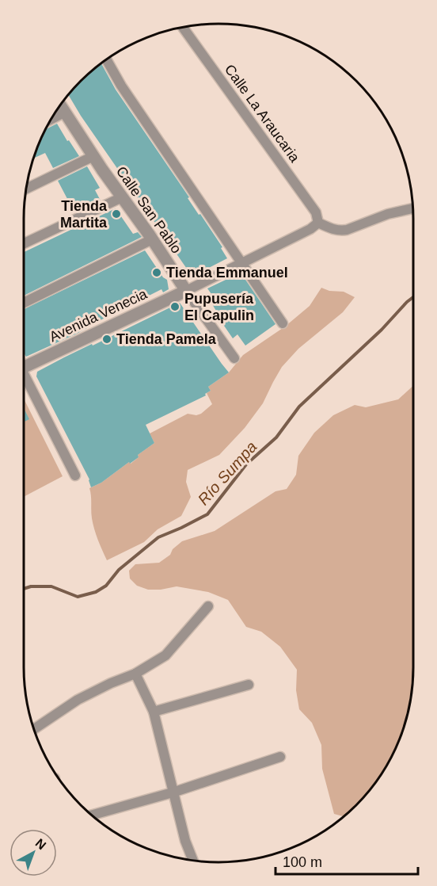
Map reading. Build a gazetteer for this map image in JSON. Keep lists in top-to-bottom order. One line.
{"streets":{"street":["Calle La Araucaria","Calle San Pablo","Avenida Venecia"]},"crossings":[["Calle La Araucaria","Avenida Venecia"],["Calle San Pablo","Avenida Venecia"]],"water":["Río Sumpa"],"places":["Tienda Martita","Tienda Emmanuel","Pupusería El Capulin","Tienda Pamela"],"scale_bar":"100 m","north":"top right"}
